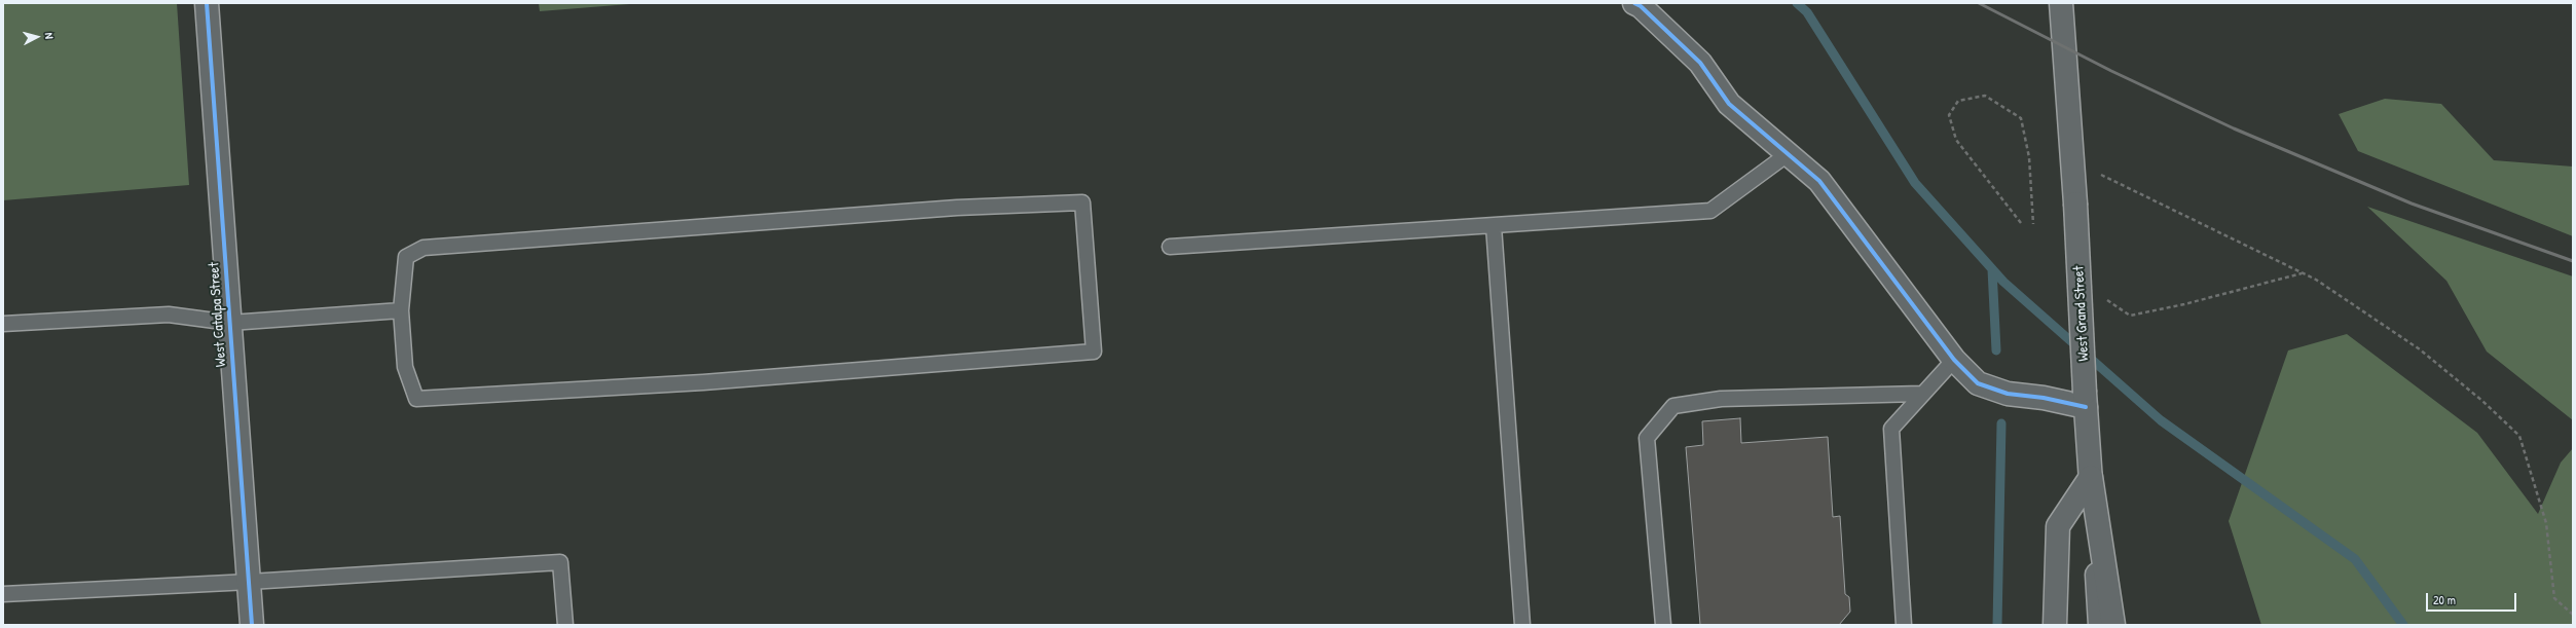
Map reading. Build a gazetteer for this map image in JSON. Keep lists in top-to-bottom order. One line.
{"streets":{"street":["West Grand Street","West Catalpa Street"]},"scale_bar":"20 m","north":"right"}
